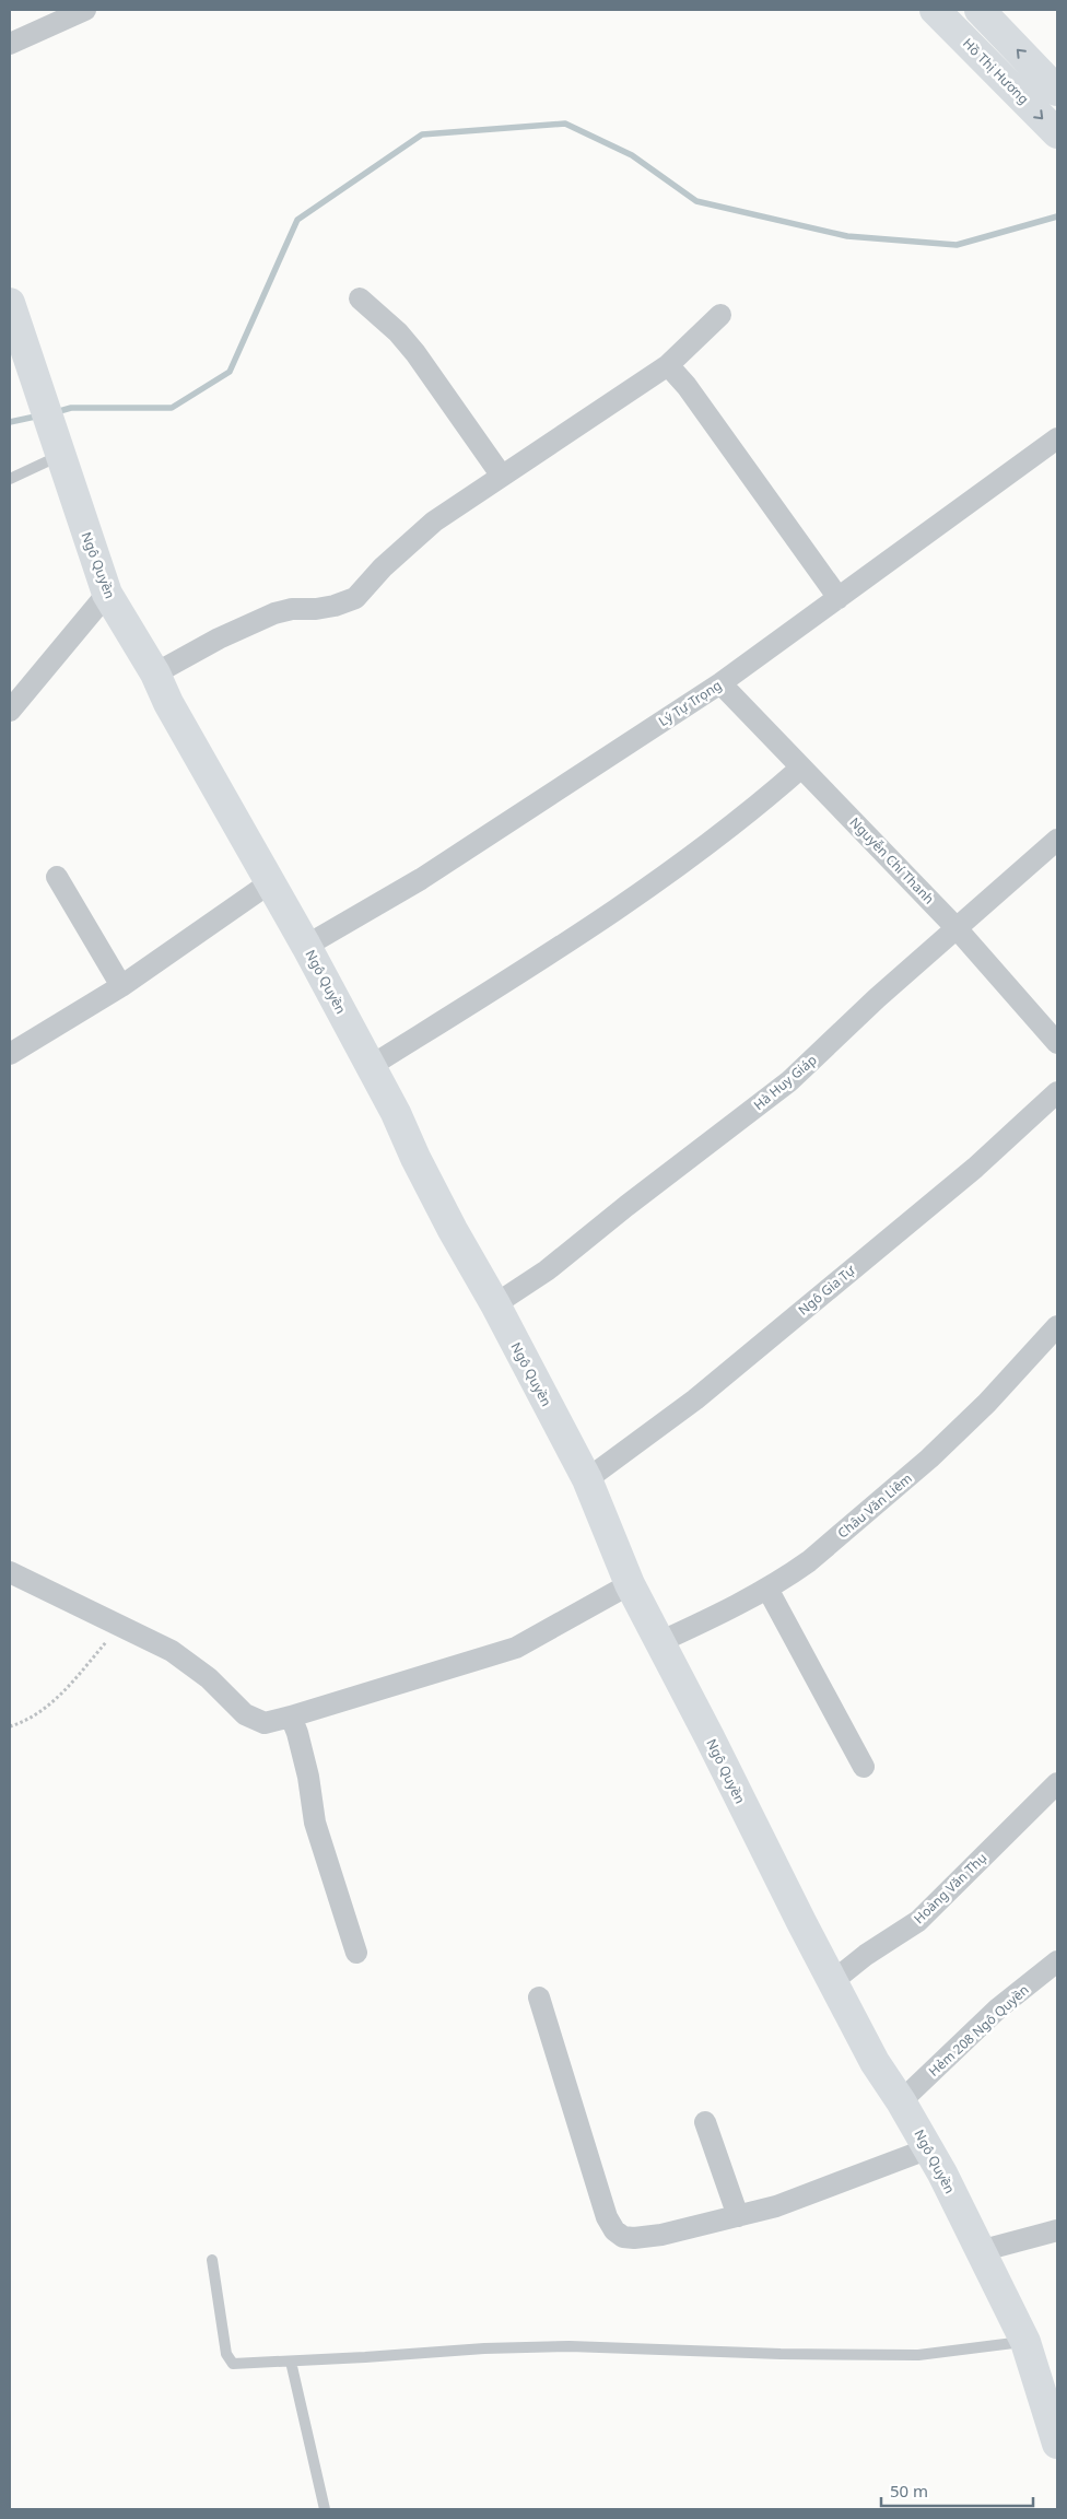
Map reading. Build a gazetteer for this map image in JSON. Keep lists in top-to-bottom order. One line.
{"streets":{"street":["Hồ Thị Hương","Ngô Quyền","Lý Tự Trọng","Nguyễn Chí Thanh","Hà Huy Giáp","Ngô Gia Tự","Châu Văn Liêm","Hoàng Văn Thụ","Hẻm 208 Ngô Quyền"]},"crossings":[["Ngô Quyền","Lý Tự Trọng"],["Ngô Quyền","Hà Huy Giáp"],["Ngô Quyền","Ngô Gia Tự"],["Ngô Quyền","Châu Văn Liêm"],["Ngô Quyền","Hoàng Văn Thụ"],["Ngô Quyền","Hẻm 208 Ngô Quyền"],["Lý Tự Trọng","Nguyễn Chí Thanh"],["Nguyễn Chí Thanh","Hà Huy Giáp"]],"scale_bar":"50 m"}
